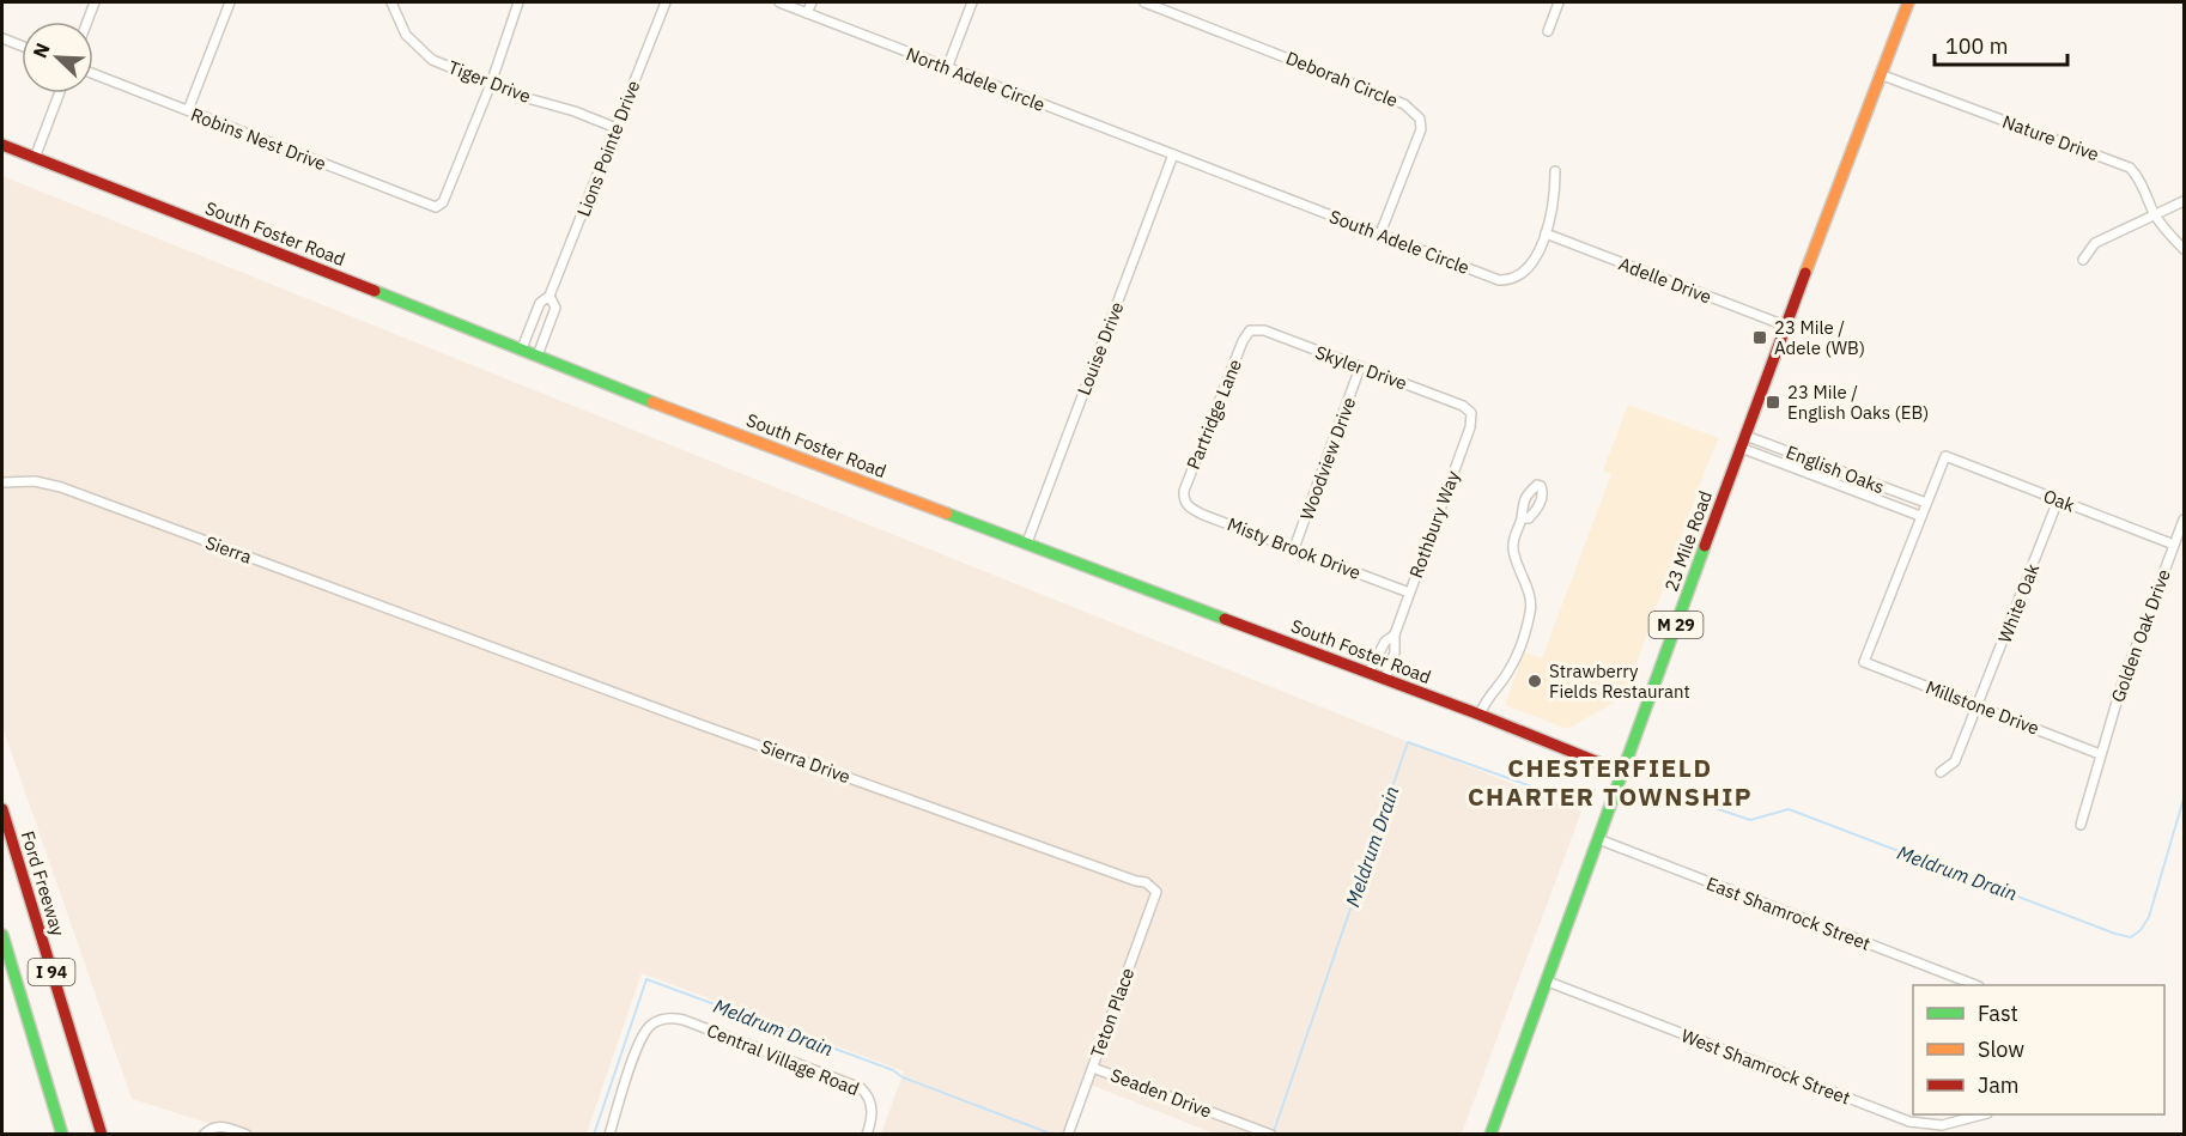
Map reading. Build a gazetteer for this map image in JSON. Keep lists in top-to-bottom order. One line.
{"streets":{"main road":["South Foster Road","23 Mile Road","M 29","Ford Freeway","I 94"],"street":["North Adele Circle","Deborah Circle","Tiger Drive","Nature Drive","Robins Nest Drive","Lions Pointe Drive","South Adele Circle","Adelle Drive","Louise Drive","Skyler Drive","Partridge Lane","Woodview Drive","English Oaks","Oak","Rothbury Way","Misty Brook Drive","Sierra","White Oak","Golden Oak Drive","Millstone Drive","Sierra Drive","East Shamrock Street","Teton Place","Central Village Road","West Shamrock Street","Seaden Drive"]},"crossings":[["North Adele Circle","South Adele Circle"],["North Adele Circle","Louise Drive"],["Deborah Circle","South Adele Circle"],["Tiger Drive","Robins Nest Drive"],["Tiger Drive","Lions Pointe Drive"],["Nature Drive","23 Mile Road"],["South Foster Road","Louise Drive"],["South Foster Road","Rothbury Way"],["South Foster Road","23 Mile Road"],["South Adele Circle","Adelle Drive"],["South Adele Circle","Louise Drive"],["Adelle Drive","23 Mile Road"],["Skyler Drive","Partridge Lane"],["Skyler Drive","Woodview Drive"],["Skyler Drive","Rothbury Way"],["Partridge Lane","Misty Brook Drive"],["Woodview Drive","Misty Brook Drive"],["English Oaks","Oak"],["English Oaks","23 Mile Road"],["English Oaks","Millstone Drive"],["Oak","White Oak"],["Oak","Golden Oak Drive"],["Rothbury Way","Misty Brook Drive"],["23 Mile Road","East Shamrock Street"],["23 Mile Road","West Shamrock Street"],["Sierra","Sierra Drive"],["White Oak","Millstone Drive"],["Golden Oak Drive","Millstone Drive"],["Sierra Drive","Teton Place"],["Teton Place","Seaden Drive"]],"districts":["CHESTERFIELD CHARTER TOWNSHIP"],"water":["Meldrum Drain"],"places":{"transit":["23 Mile / Adele (WB)","23 Mile / English Oaks (EB)"],"other":["Strawberry Fields Restaurant"]},"legend":["Fast","Slow","Jam"],"scale_bar":"100 m","north":"top left"}
